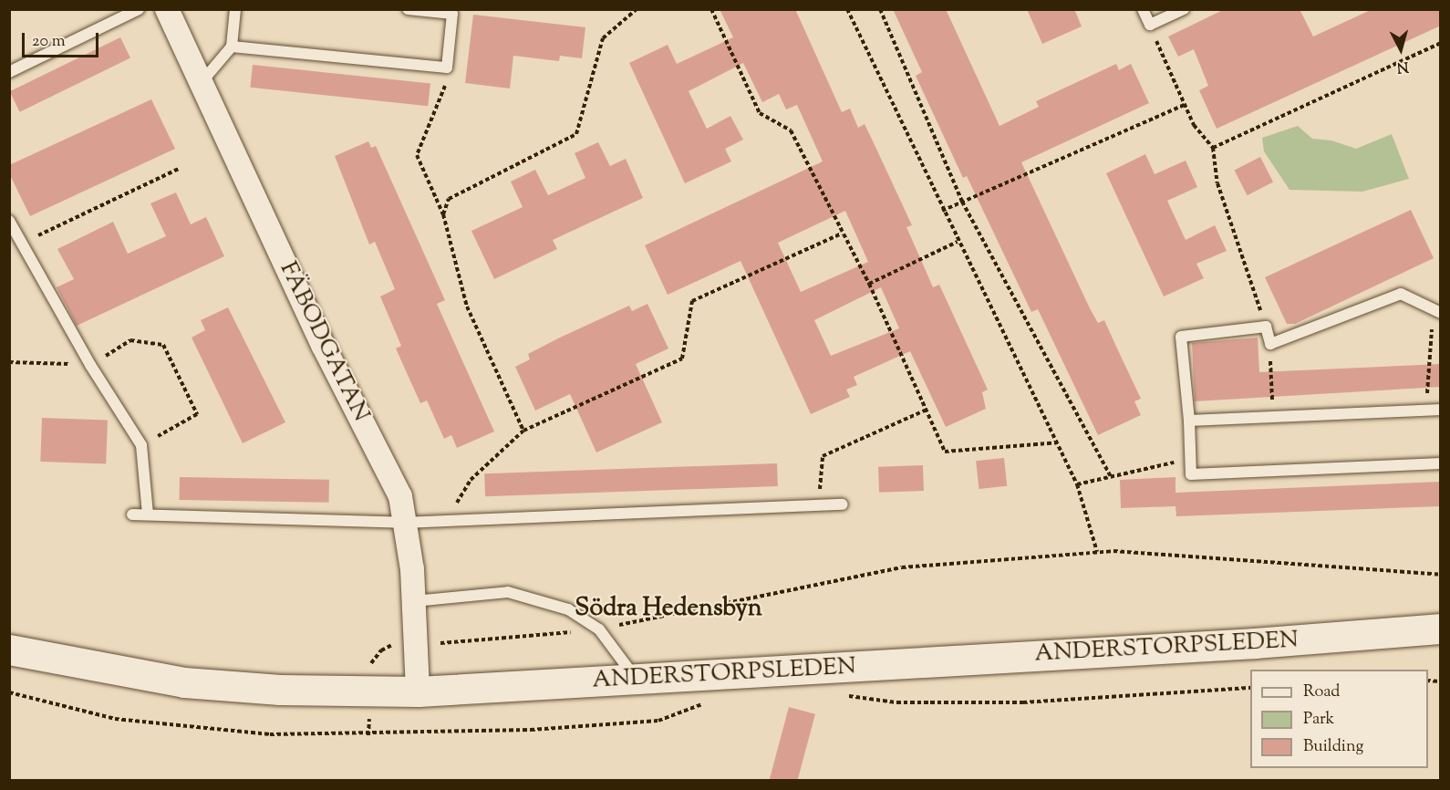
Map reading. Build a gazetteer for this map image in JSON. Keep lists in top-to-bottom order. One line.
{"streets":{"main road":["ANDERSTORPSLEDEN"],"street":["FÄBODGATAN"]},"crossings":[["FÄBODGATAN","ANDERSTORPSLEDEN"]],"districts":["Södra Hedensbyn"],"legend":["Road","Park","Building"],"scale_bar":"20 m","north":"bottom"}
